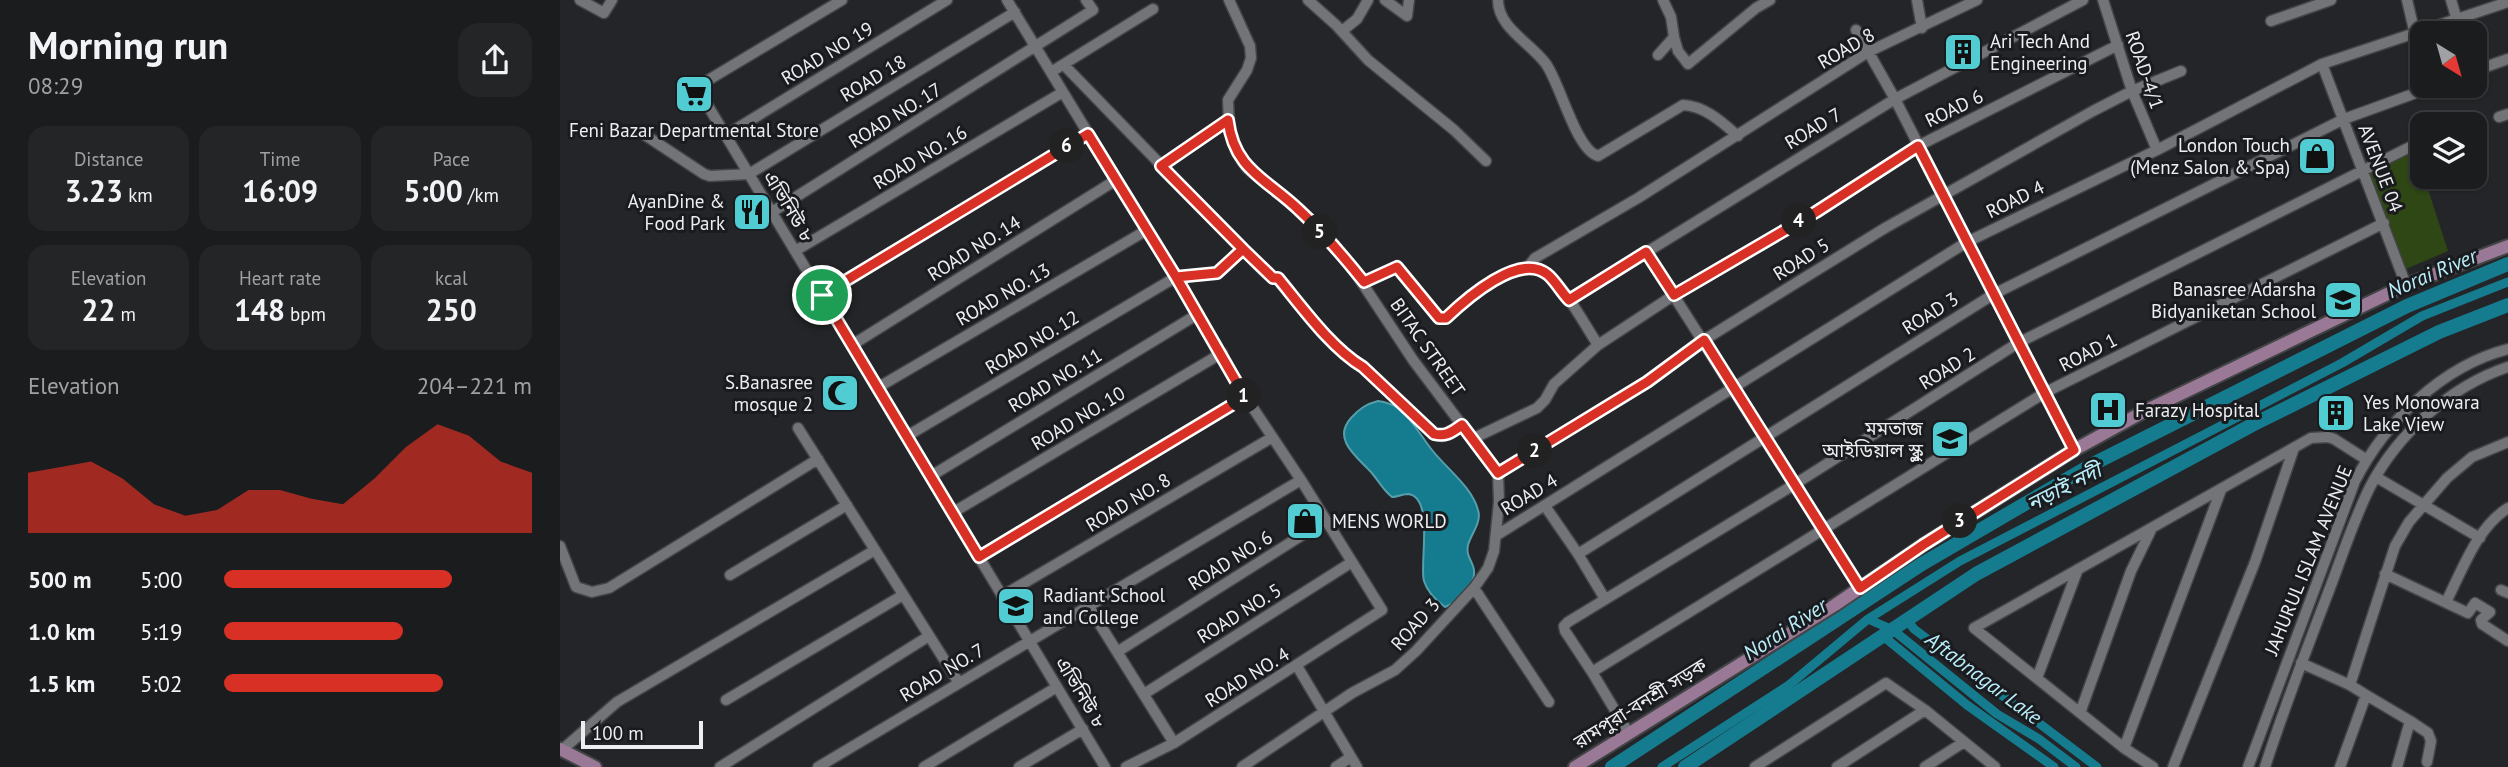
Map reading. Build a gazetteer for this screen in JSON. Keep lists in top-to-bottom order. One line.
{"streets":{"main road":["রামপুরা-বনশ্রী সড়ক"],"street":["ROAD 8","ROAD NO 19","ROAD-4/1","ROAD 18","ROAD 6","ROAD NO. 17","ROAD 7","ROAD NO. 16","AVENUE 04","ROAD 4","এভিনিউ ৮","ROAD NO. 14","ROAD 5","ROAD NO. 13","ROAD 3","ROAD NO. 12","BITAC STREET","ROAD 1","ROAD 2","ROAD NO. 11","ROAD NO. 10","ROAD NO. 8","ROAD NO. 6","JAHURUL ISLAM AVENUE","ROAD NO. 5","ROAD NO. 7","ROAD NO. 4"]},"crossings":[["ROAD NO 19","এভিনিউ ৮"],["ROAD-4/1","ROAD 6"],["ROAD-4/1","ROAD 4"],["ROAD-4/1","ROAD 5"],["ROAD 18","এভিনিউ ৮"],["ROAD 6","BITAC STREET"],["ROAD NO. 17","এভিনিউ ৮"],["ROAD NO. 16","এভিনিউ ৮"],["AVENUE 04","ROAD 4"],["AVENUE 04","ROAD 3"],["AVENUE 04","ROAD 1"],["AVENUE 04","ROAD 2"],["AVENUE 04","রামপুরা-বনশ্রী সড়ক"],["ROAD 4","ROAD 3"],["এভিনিউ ৮","ROAD NO. 14"],["এভিনিউ ৮","ROAD NO. 13"],["এভিনিউ ৮","ROAD NO. 12"],["এভিনিউ ৮","ROAD NO. 11"],["এভিনিউ ৮","ROAD NO. 10"],["এভিনিউ ৮","ROAD NO. 8"],["এভিনিউ ৮","ROAD NO. 7"],["ROAD 5","ROAD 3"],["ROAD 5","BITAC STREET"],["ROAD 3","BITAC STREET"],["ROAD 1","ROAD 2"],["ROAD NO. 5","ROAD NO. 4"]],"water":["Norai River","নড়াই নদী","Aftabnagar Lake"],"places":{"building":["Ari Tech And Engineering","Yes Monowara Lake View"],"supermarket":["Feni Bazar Departmental Store"],"shop":["London Touch (Menz Salon & Spa)","MENS WORLD"],"restaurant":["AyanDine & Food Park"],"school or university":["Banasree Adarsha Bidyaniketan School","মমতাজ আইডিয়াল স্কুল","Radiant School and College"],"mosque":["S.Banasree mosque 2"],"hospital":["Farazy Hospital"]},"scale_bar":"100 m","north":"bottom right","page":{"heading":["Morning run","08:29"],"stats":[["Distance","3.23 km"],["Time","16:09"],["Pace","5:00 /km"],["Elevation","22 m"],["Heart rate","148 bpm"],["kcal","250"]],"pins":["6","4","5","1","2","3"],"chart":["Elevation","204–221 m"],"list":[{"name":"500 m","note":"5:00"},{"name":"1.0 km","note":"5:19"},{"name":"1.5 km","note":"5:02"}],"scale":"100 m"}}
